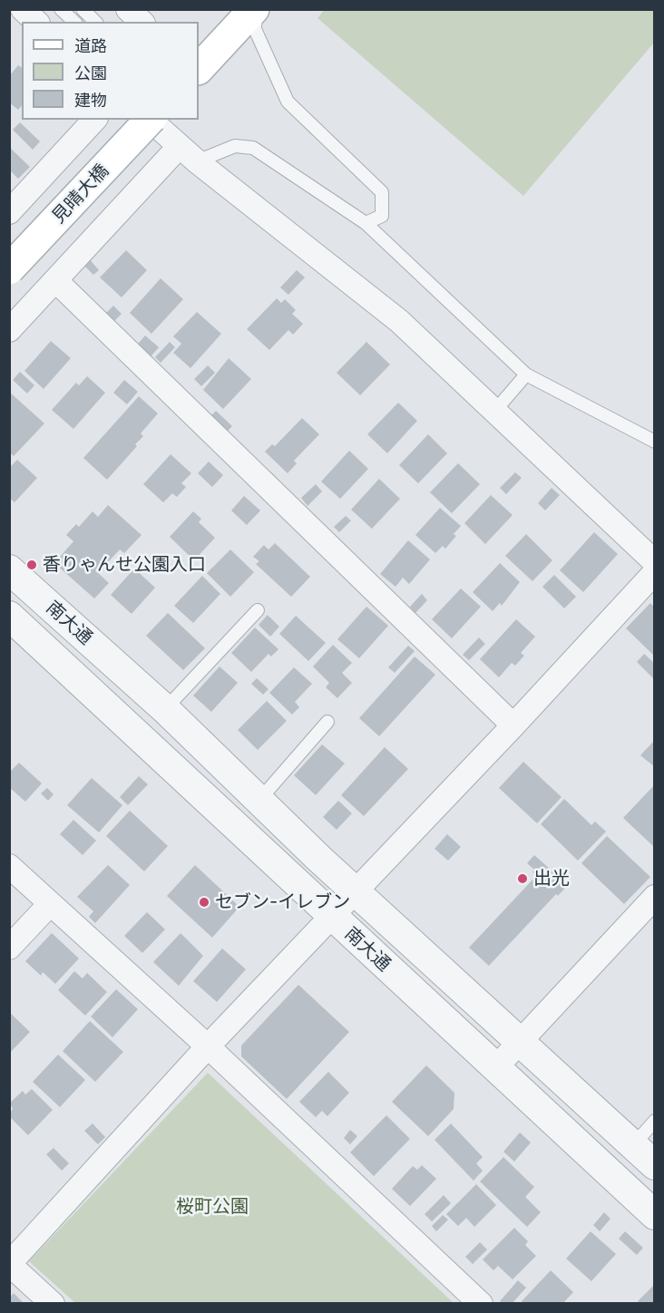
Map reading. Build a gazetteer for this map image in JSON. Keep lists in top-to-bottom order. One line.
{"streets":{"main road":["見晴大橋"],"street":["南大通"]},"parks":["桜町公園"],"places":["香りゃんせ公園入口","出光","セブン-イレブン"],"legend":["道路","公園","建物"]}
